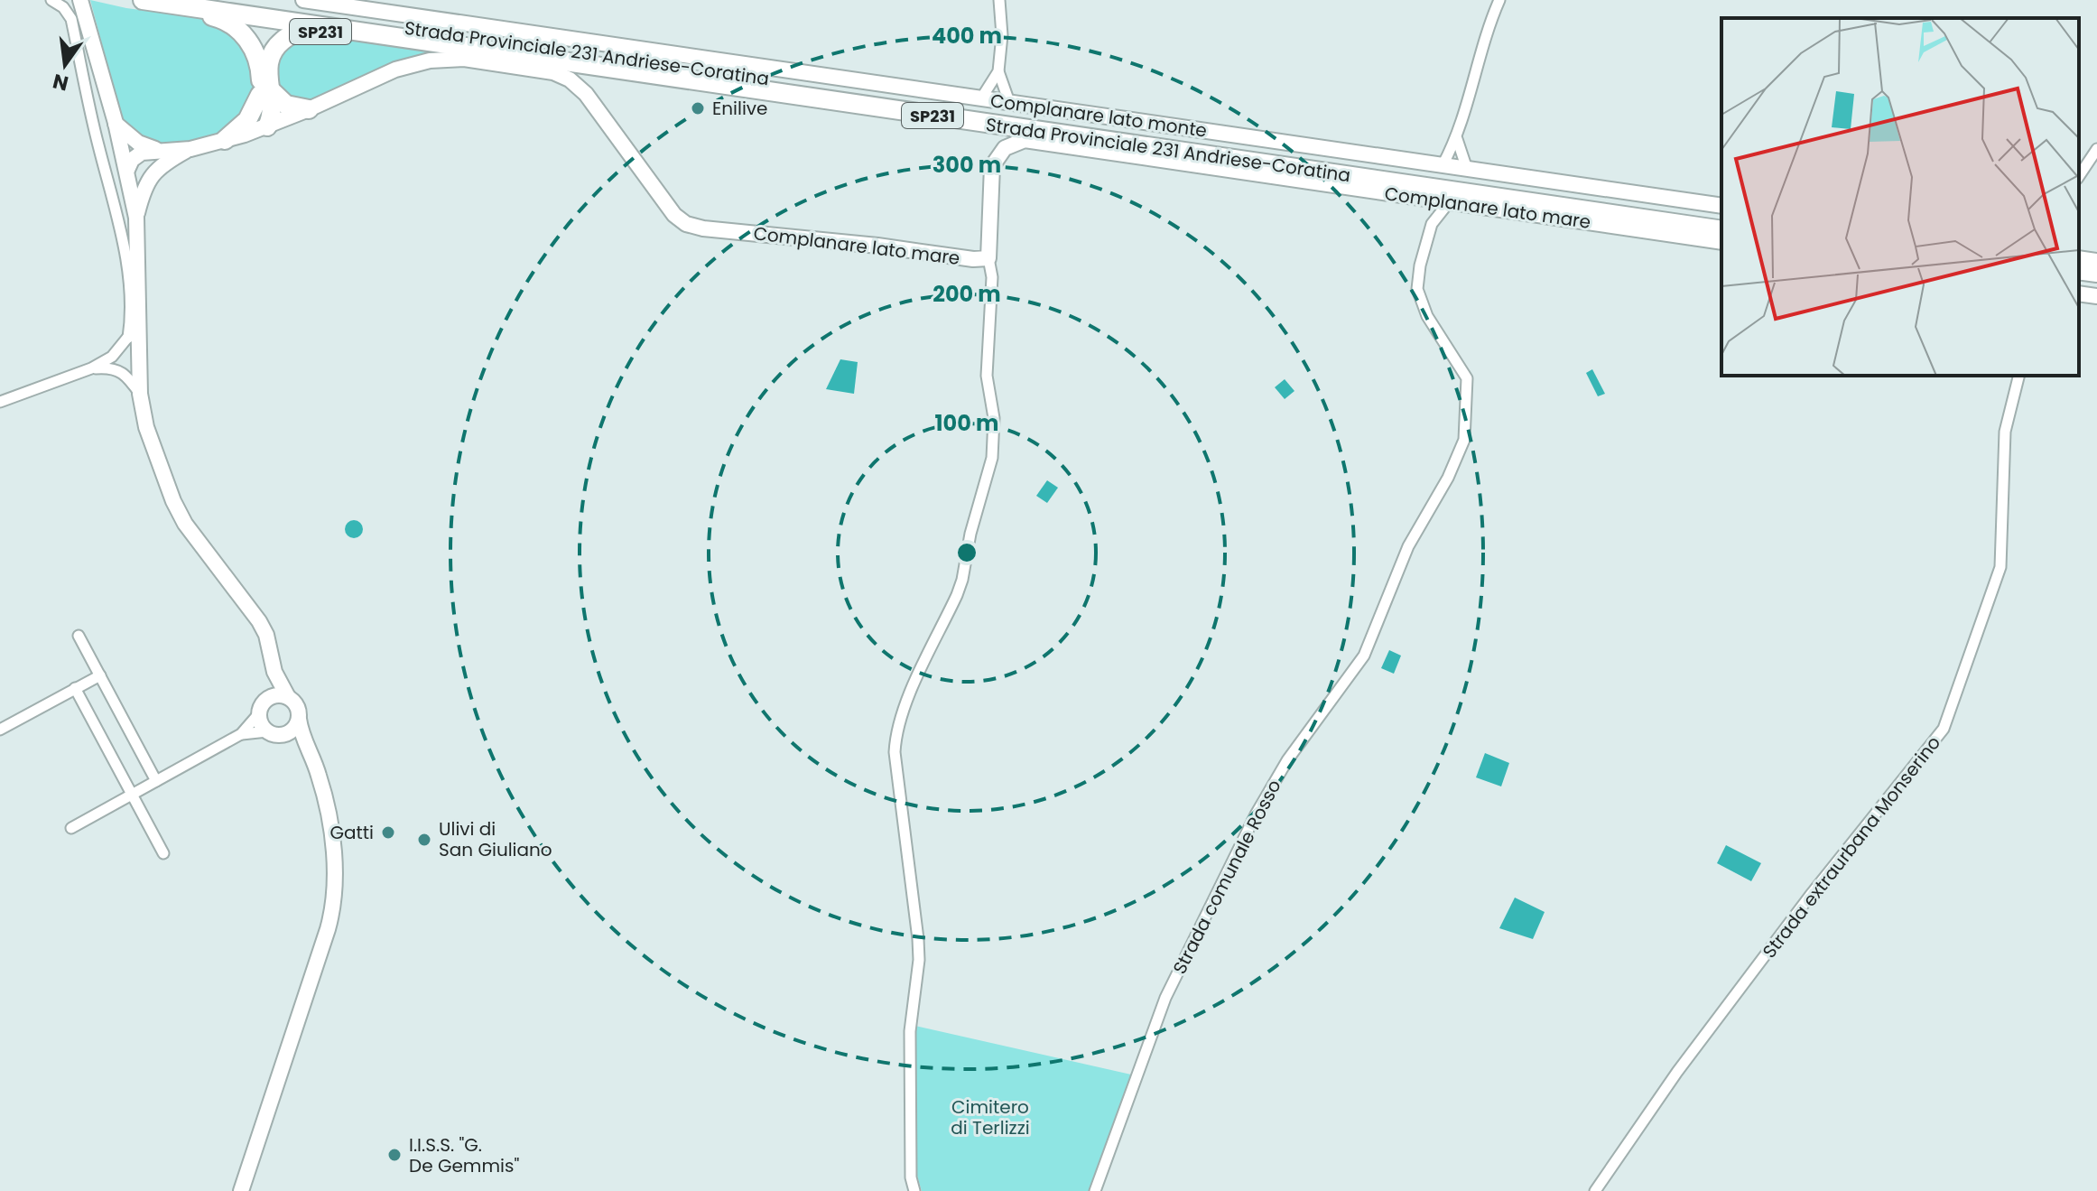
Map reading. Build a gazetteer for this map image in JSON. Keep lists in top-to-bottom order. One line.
{"streets":{"highway":["SP231","Strada Provinciale 231 Andriese-Coratina"],"street":["Complanare lato monte","Complanare lato mare","Strada extraurbana Monserino","Strada comunale Rosso"]},"crossings":[["SP231","Strada Provinciale 231 Andriese-Coratina"],["SP231","Complanare lato mare"],["Complanare lato mare","Strada comunale Rosso"]],"parks":["Cimitero di Terlizzi"],"places":["Enilive","Gatti","Ulivi di San Giuliano","I.I.S.S. \"G. De Gemmis\""],"north":"bottom","rings":["400 m","300 m","200 m","100 m"]}
